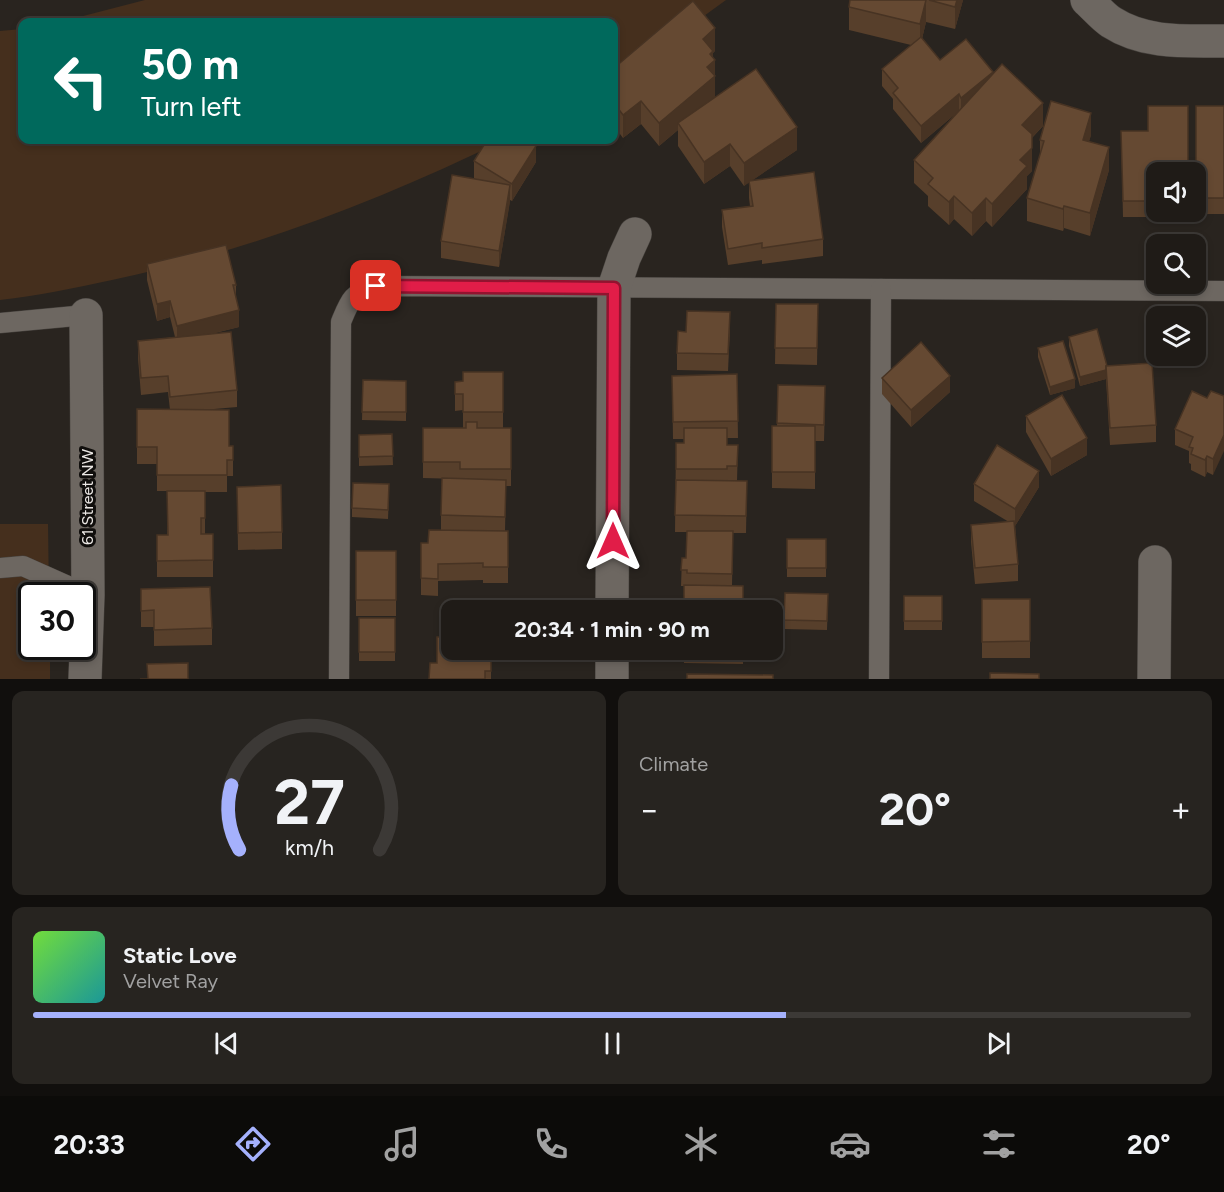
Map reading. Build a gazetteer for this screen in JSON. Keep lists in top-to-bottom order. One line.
{"streets":{"street":["61 Street NW"]},"page":{"turn":["50 m","Turn left"],"limit":"30","trip":"20:34 · 1 min · 90 m","tile":"Climate","heat":["−","20°","+"],"song":["Static Love","Velvet Ray"],"tabs":["20:33","20°"],"gauge":["27","km/h"]}}
